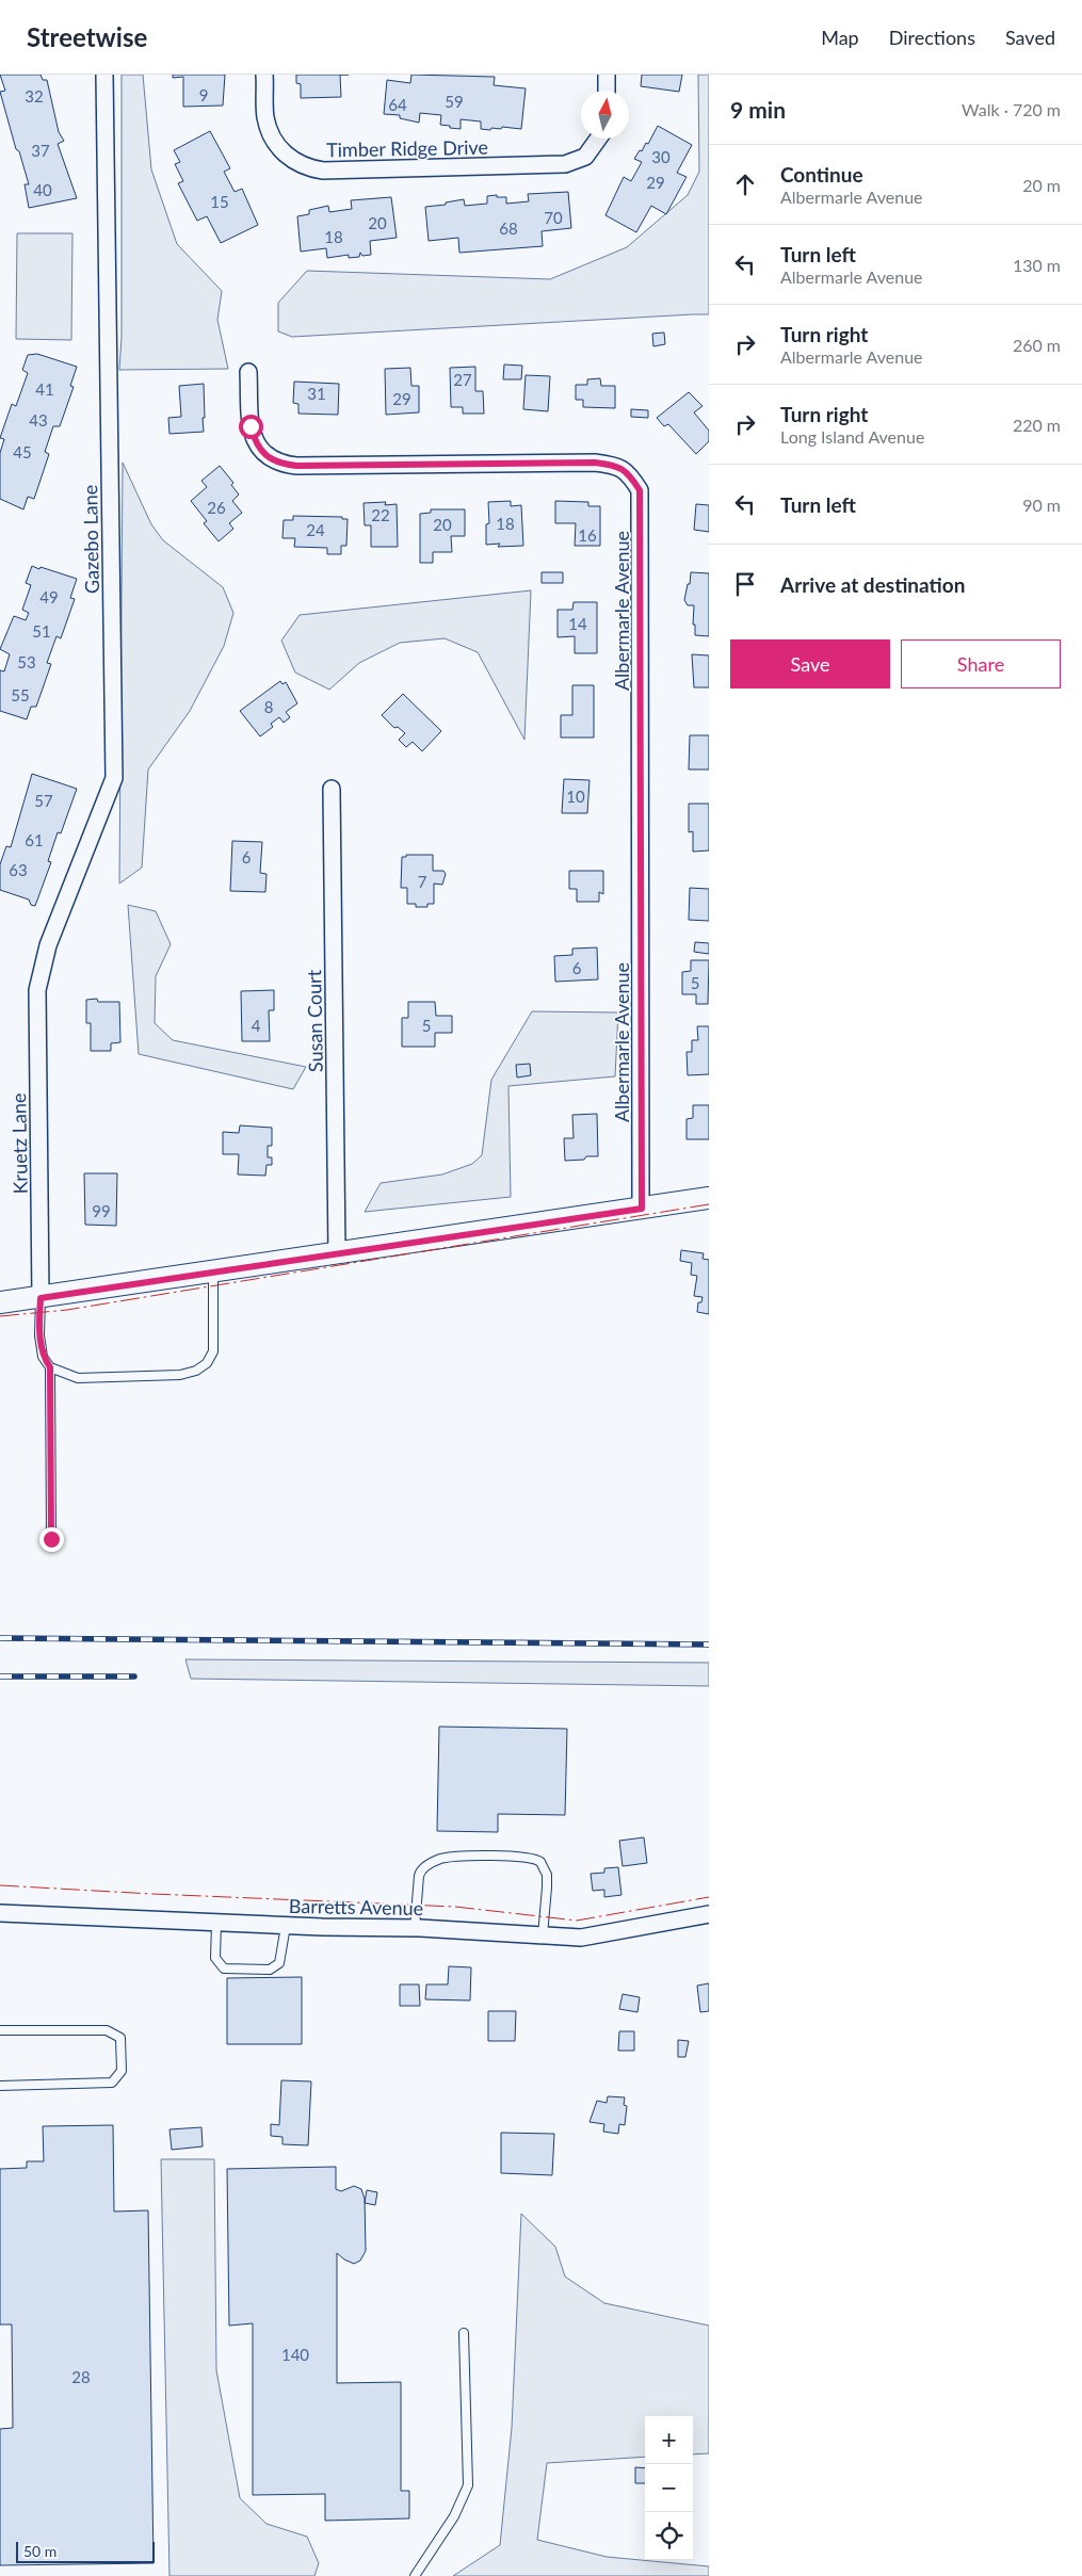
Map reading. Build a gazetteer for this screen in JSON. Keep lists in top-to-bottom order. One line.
{"streets":{"street":["Timber Ridge Drive","Gazebo Lane","Albermarle Avenue","Susan Court","Kruetz Lane","Barretts Avenue"]},"crossings":[["Gazebo Lane","Kruetz Lane"]],"house_numbers":["9","32","59","64","37","30","29","40","15","70","20","68","18","27","41","31","29","43","45","26","22","18","20","24","16","49","14","51","53","55","8","10","57","61","6","63","7","6","5","4","5","99","140","28"],"scale_bar":"50 m","north":"top","page":{"header":"Streetwise","nav":["Map","Directions","Saved"],"heading":["9 min","Walk · 720 m"],"list":[["Continue","Albermarle Avenue","20 m"],["Turn left","Albermarle Avenue","130 m"],["Turn right","Albermarle Avenue","260 m"],["Turn right","Long Island Avenue","220 m"],["Turn left","90 m"],"Arrive at destination"],"buttons":["Save","Share"],"map_buttons":["+","−"],"scale":"50 m"}}
